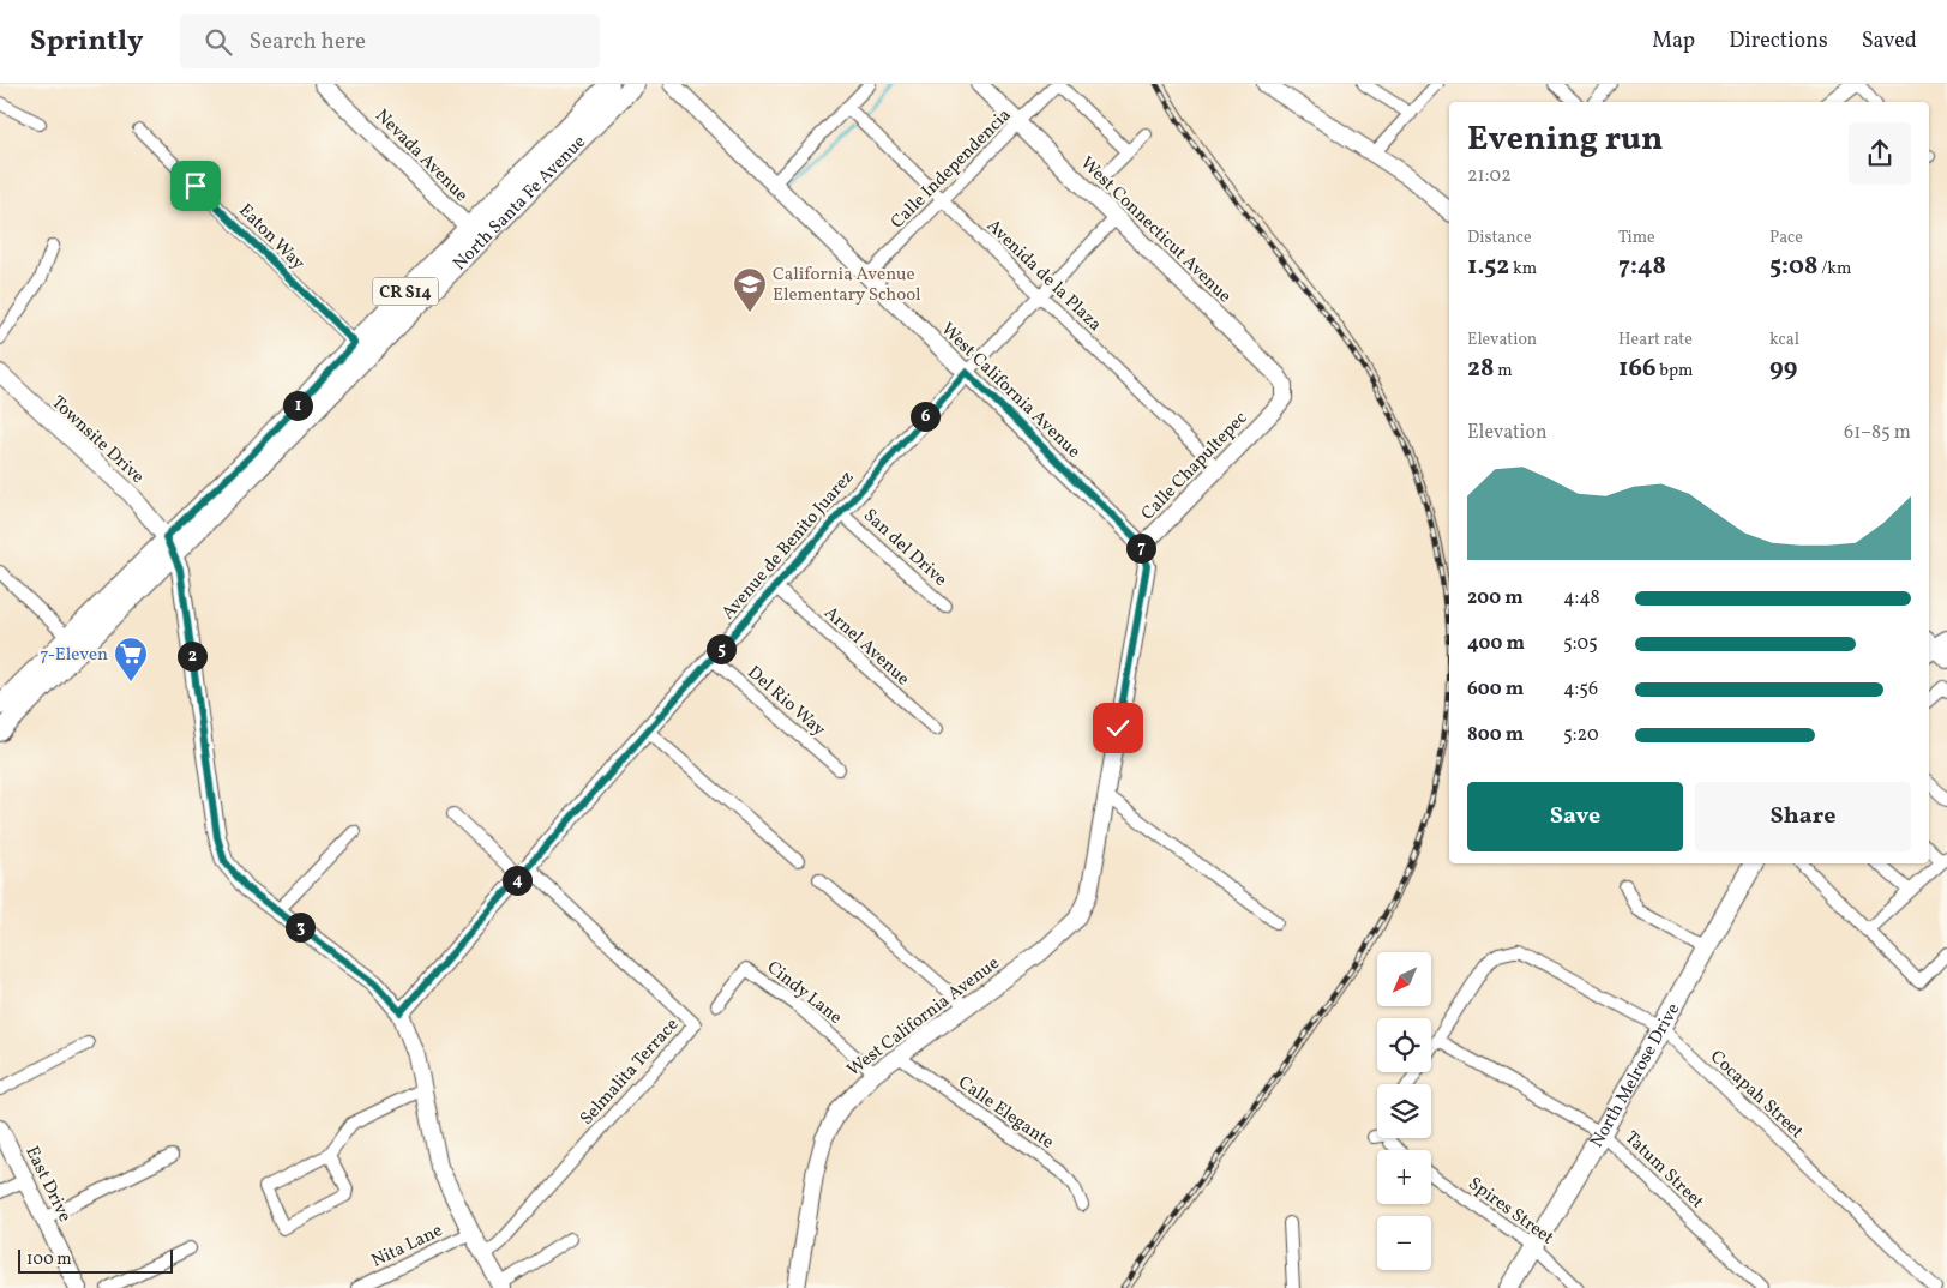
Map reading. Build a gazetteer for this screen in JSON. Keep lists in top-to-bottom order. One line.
{"streets":{"main road":["North Santa Fe Avenue","CR S14","North Melrose Drive"],"street":["Nevada Avenue","Calle Independencia","West Connecticut Avenue","Eaton Way","Avenida de la Plaza","West California Avenue","Townsite Drive","Calle Chapultepec","Avenue de Benito Juarez","San del Drive","Arnel Avenue","Del Rio Way","Cindy Lane","Selmalita Terrace","Cocapah Street","Calle Elegante","Tatum Street","East Drive","Spires Street","Nita Lane"]},"crossings":[["Nevada Avenue","North Santa Fe Avenue"],["Calle Independencia","West Connecticut Avenue"],["Calle Independencia","Avenida de la Plaza"],["Calle Independencia","West California Avenue"],["North Santa Fe Avenue","Eaton Way"],["North Santa Fe Avenue","Townsite Drive"],["West Connecticut Avenue","Calle Chapultepec"],["West Connecticut Avenue","Avenue de Benito Juarez"],["Avenida de la Plaza","Calle Chapultepec"],["Avenida de la Plaza","Avenue de Benito Juarez"],["West California Avenue","Calle Chapultepec"],["West California Avenue","Avenue de Benito Juarez"],["West California Avenue","Cindy Lane"],["West California Avenue","Calle Elegante"],["Townsite Drive","Avenue de Benito Juarez"],["Avenue de Benito Juarez","San del Drive"],["Avenue de Benito Juarez","Arnel Avenue"],["Avenue de Benito Juarez","Del Rio Way"],["Avenue de Benito Juarez","Selmalita Terrace"],["North Melrose Drive","Cocapah Street"],["North Melrose Drive","Tatum Street"],["North Melrose Drive","Spires Street"],["Cocapah Street","Tatum Street"]],"places":{"school or university":["California Avenue Elementary School"],"supermarket":["7-Eleven"]},"scale_bar":"100 m","north":"bottom left","page":{"header":"Sprintly","search":"Search here","nav":["Map","Directions","Saved"],"heading":["Evening run","21:02"],"stats":[["Distance","1.52 km"],["Time","7:48"],["Pace","5:08 /km"],["Elevation","28 m"],["Heart rate","166 bpm"],["kcal","99"]],"pins":["1","6","7","5","2","4","3"],"chart":["Elevation","61–85 m"],"list":[{"name":"200 m","note":"4:48"},{"name":"400 m","note":"5:05"},{"name":"600 m","note":"4:56"},{"name":"800 m","note":"5:20"}],"buttons":["Save","Share"],"map_buttons":["+","−"],"scale":"100 m"}}
